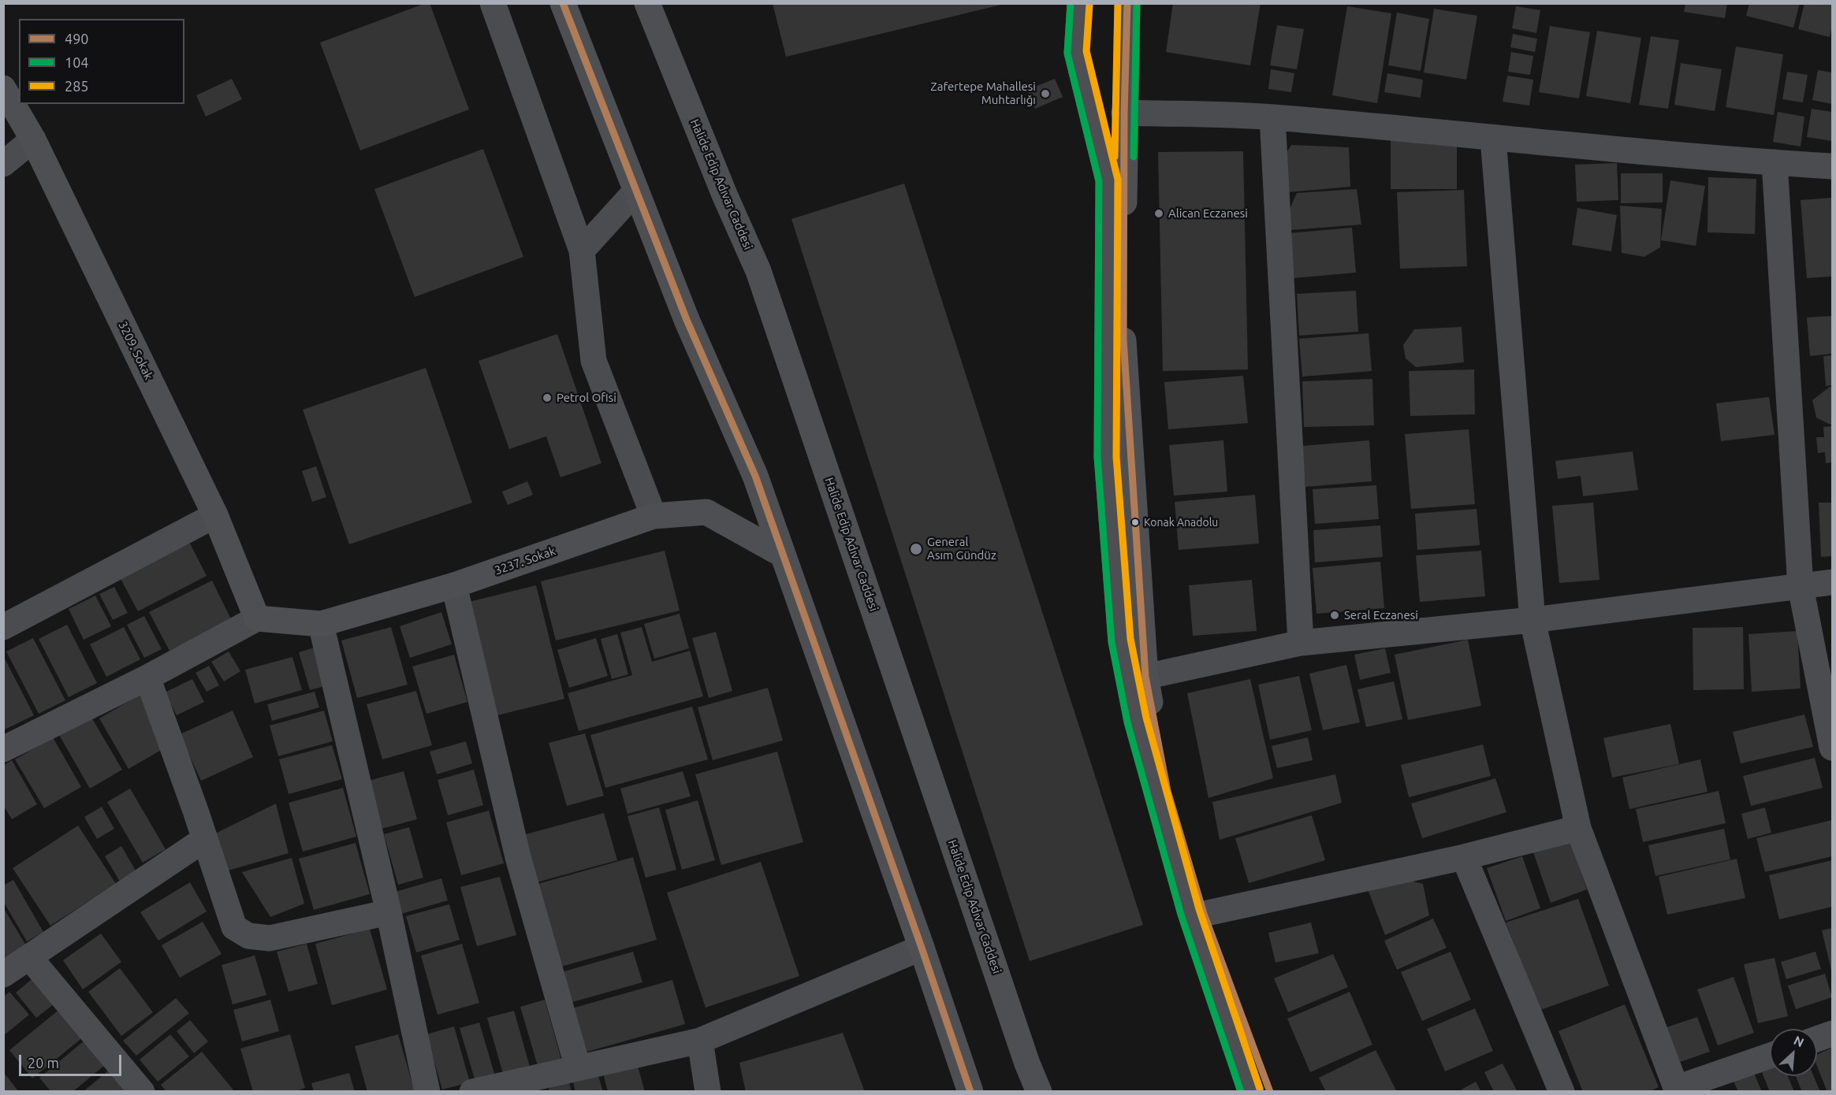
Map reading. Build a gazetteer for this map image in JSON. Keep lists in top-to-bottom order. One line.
{"streets":{"main road":["Halide Edip Adıvar Caddesi","3209. Sokak","3237. Sokak"]},"crossings":[["3209. Sokak","3237. Sokak"]],"places":["Zafertepe Mahallesi Muhtarlığı","Alican Eczanesi","Petrol Ofisi","Konak Anadolu","General Asım Gündüz","Seral Eczanesi"],"lines":["transit line 490","transit line 104","transit line 285"],"legend":["490","104","285"],"scale_bar":"20 m","north":"top right"}
